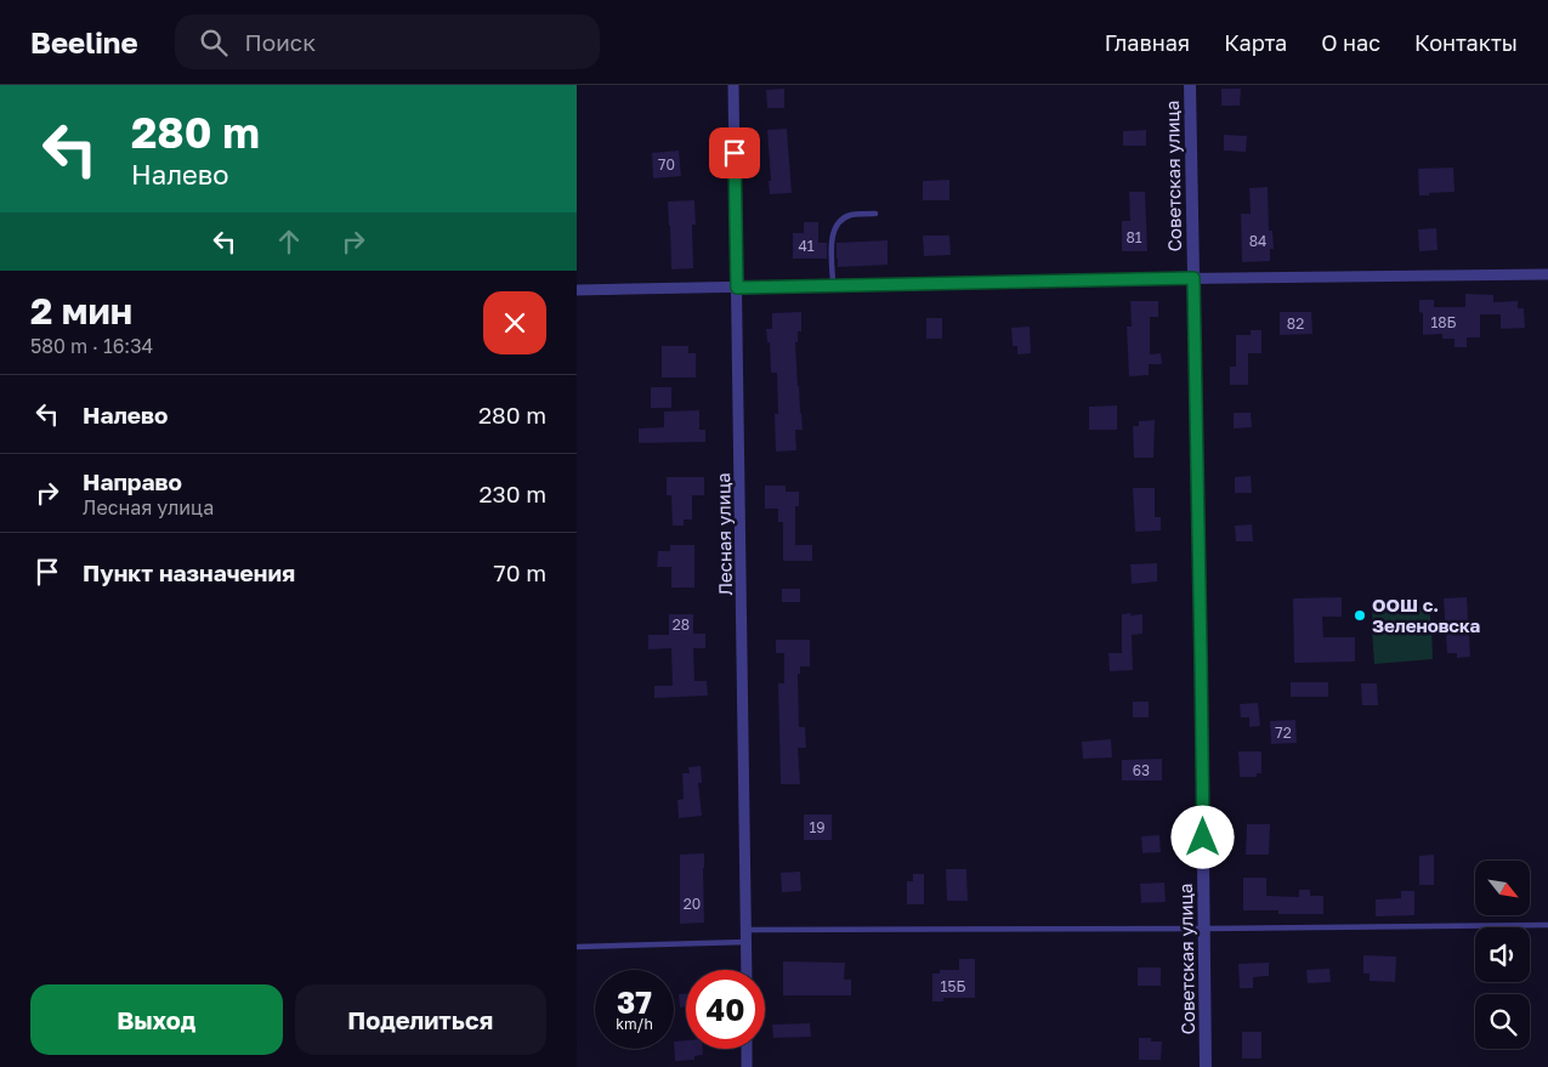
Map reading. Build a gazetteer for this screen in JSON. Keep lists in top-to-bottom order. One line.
{"streets":{"street":["Советская улица","Лесная улица"]},"places":["ООШ с. Зеленовска"],"house_numbers":["70","81","84","41","18Б","82","28","72","63","19","20","15Б"],"north":"bottom right","page":{"header":"Beeline","search":"Поиск","nav":["Главная","Карта","О нас","Контакты"],"turn":["280 m","Налево"],"heading":["2 мин","580 m · 16:34"],"list":[{"name":"Налево","value":"280 m"},{"name":"Направо","note":"Лесная улица","value":"230 m"},{"name":"Пункт назначения","value":"70 m"}],"speed":"37 km/h","limit":"40","buttons":["Выход","Поделиться"]}}
